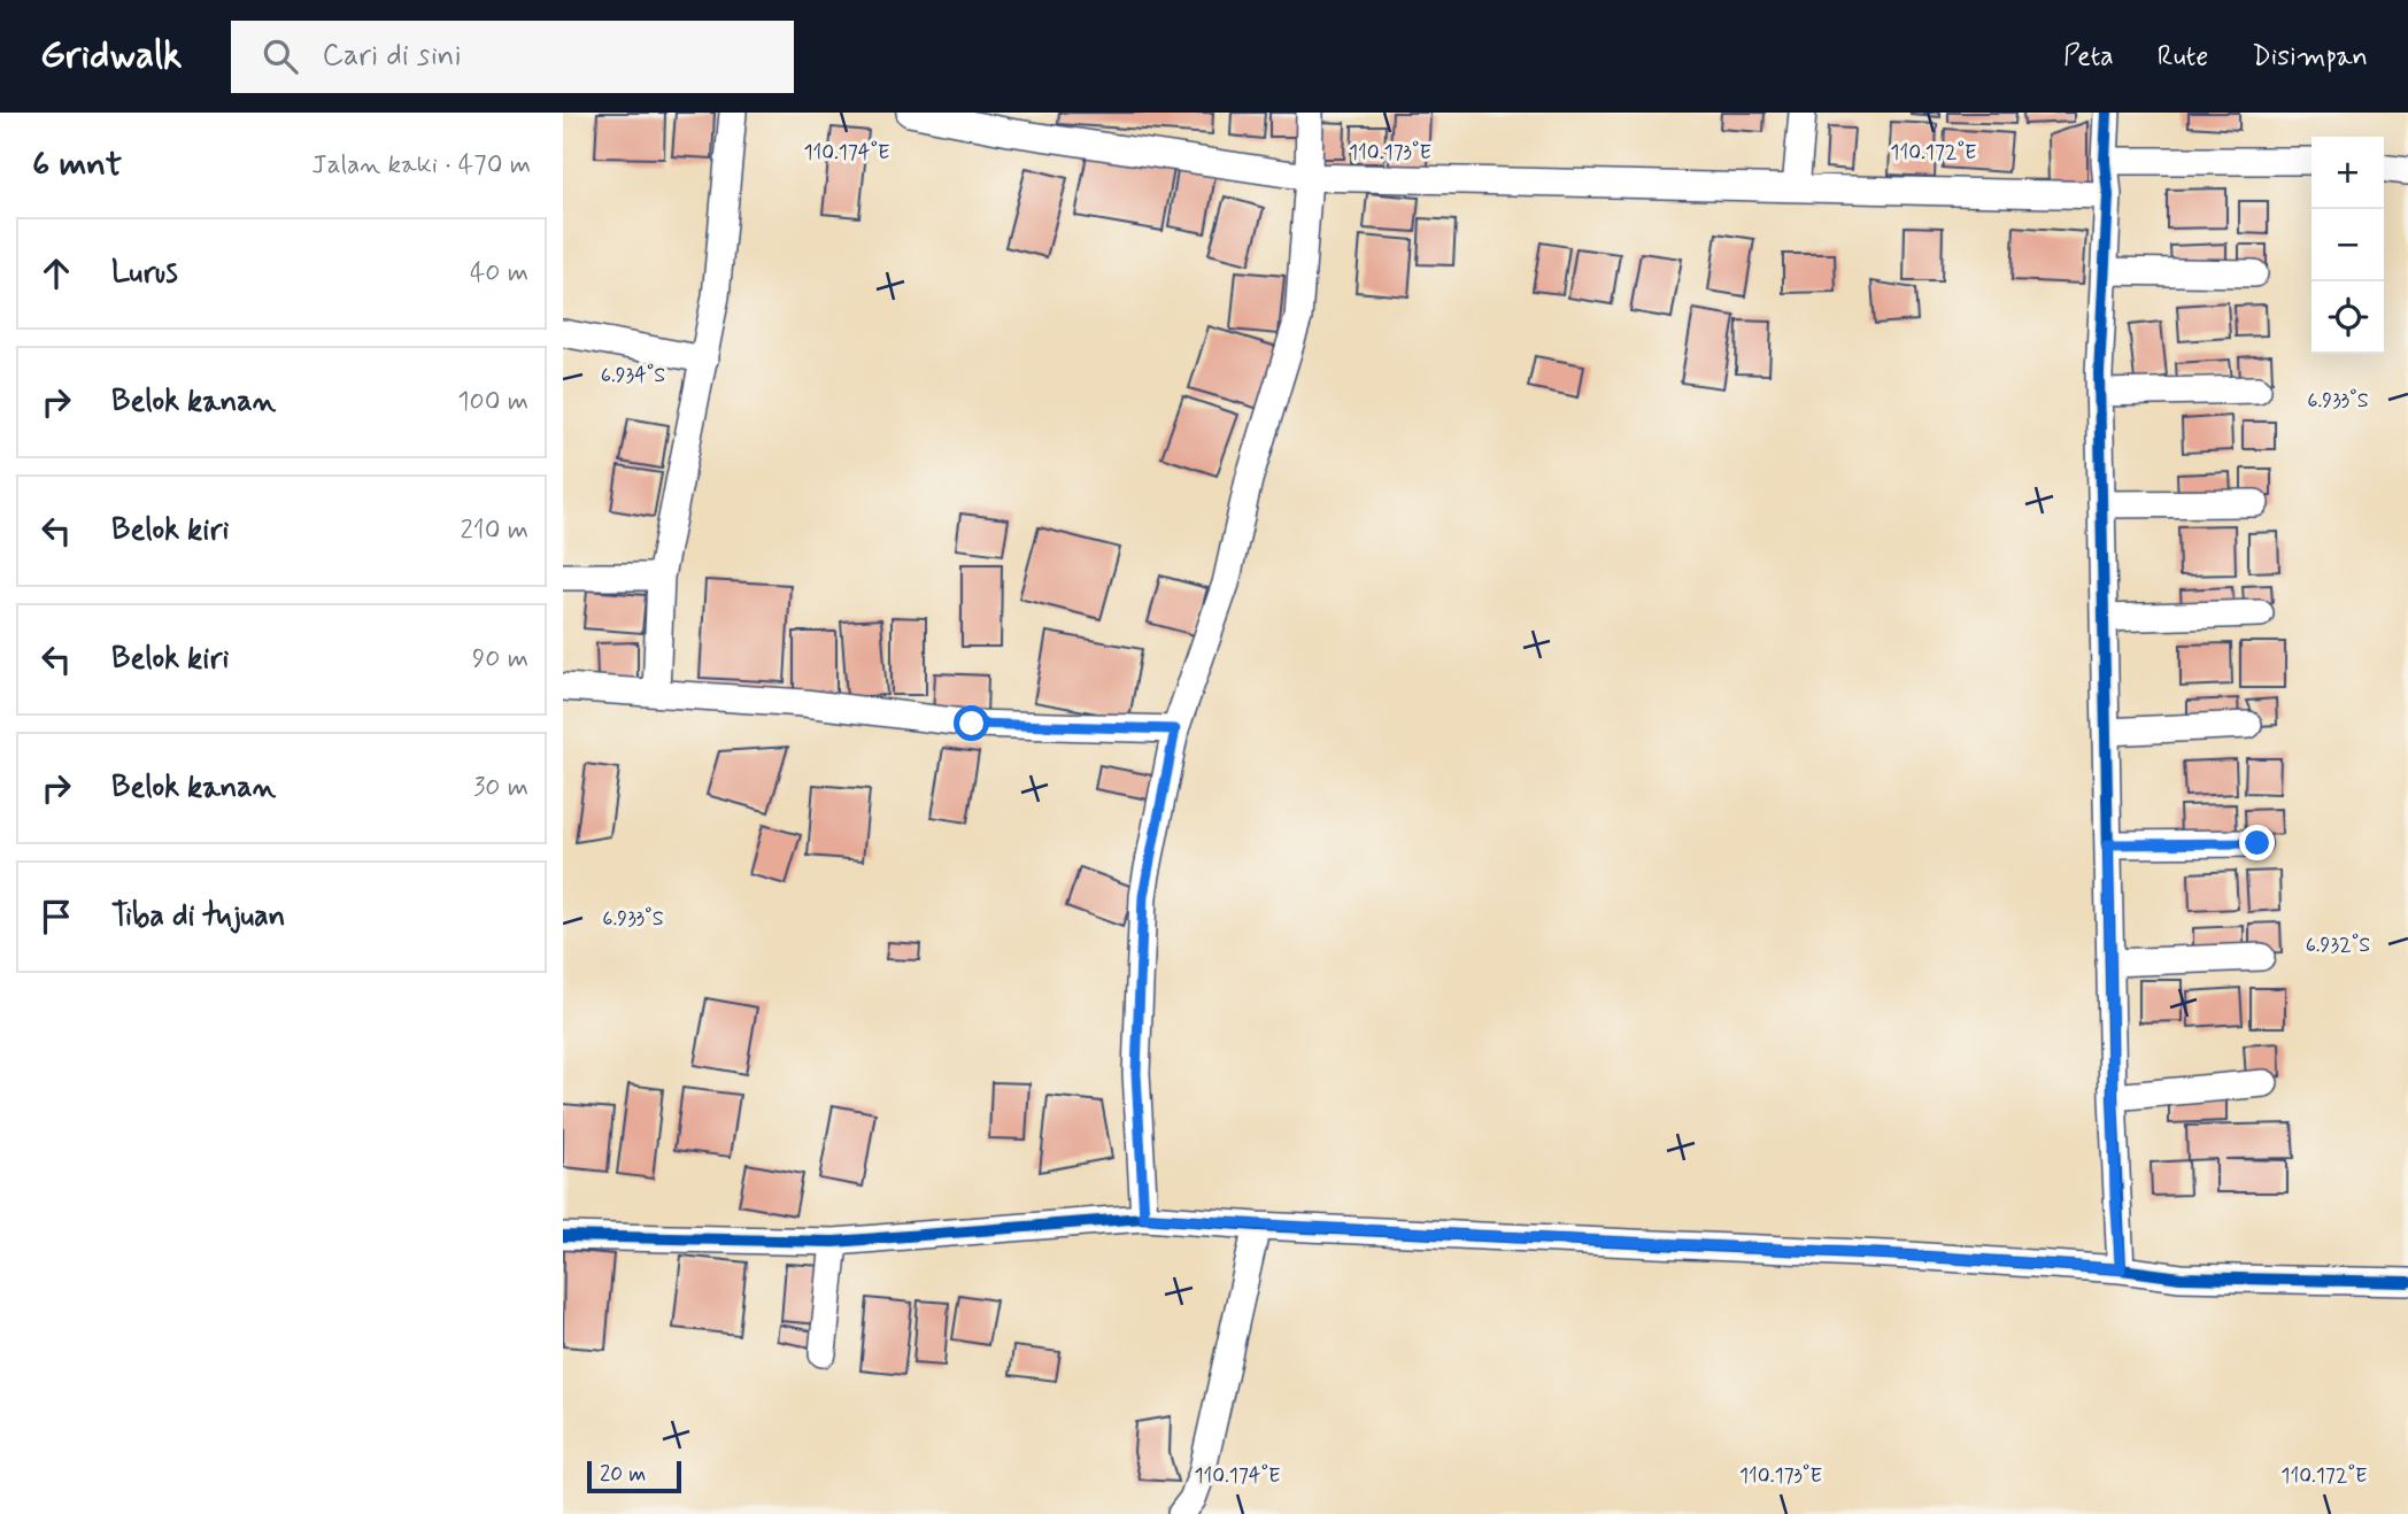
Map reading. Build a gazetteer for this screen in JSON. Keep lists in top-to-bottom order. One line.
{"scale_bar":"20 m","page":{"header":"Gridwalk","search":"Cari di sini","nav":["Peta","Rute","Disimpan"],"heading":["6 mnt","Jalan kaki · 470 m"],"map_buttons":["+","−"],"list":[["Lurus","40 m"],["Belok kanan","100 m"],["Belok kiri","210 m"],["Belok kiri","90 m"],["Belok kanan","30 m"],"Tiba di tujuan"],"scale":"20 m"},"coordinates":["110.174°E","110.173°E","110.172°E","6.934°S","6.933°S","6.932°S"]}
